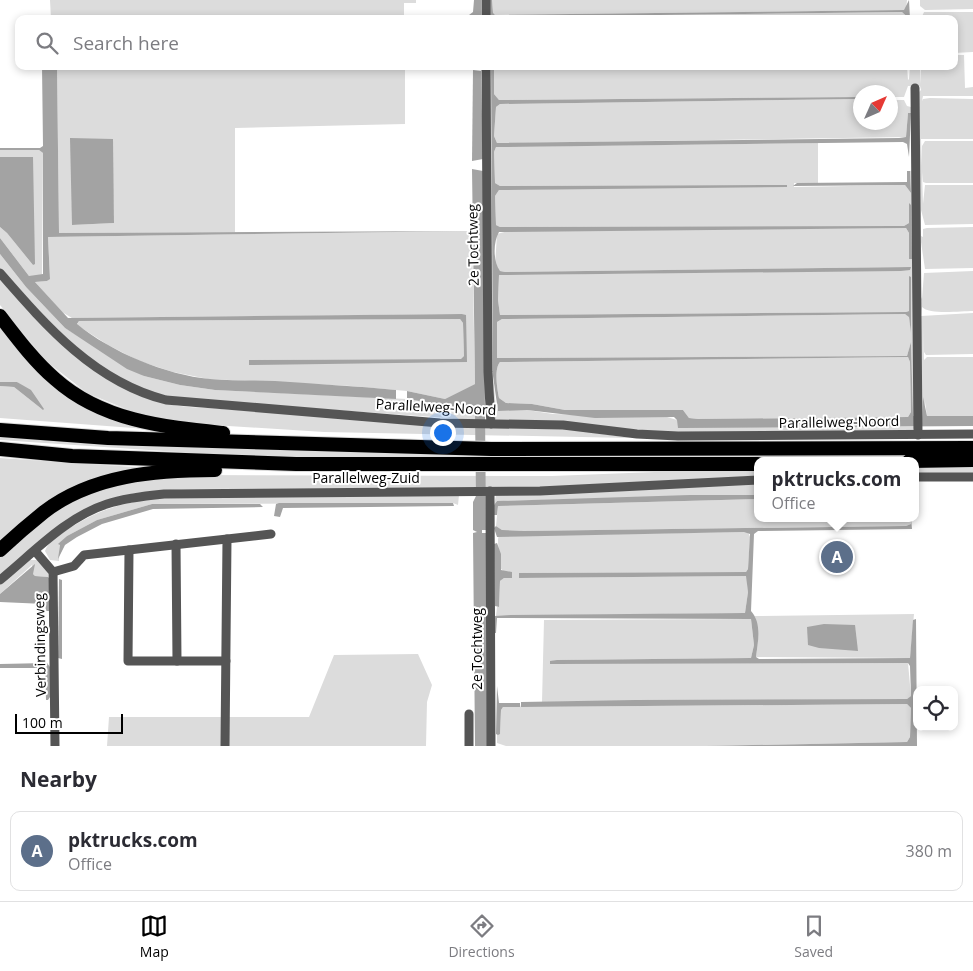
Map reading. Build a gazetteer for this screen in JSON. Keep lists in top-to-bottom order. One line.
{"streets":{"street":["2e Tochtweg","Parallelweg-Noord","Parallelweg-Zuid","Verbindingsweg"]},"crossings":[["2e Tochtweg","Parallelweg-Noord"],["2e Tochtweg","Parallelweg-Zuid"]],"scale_bar":"100 m","north":"top right","page":{"search":"Search here","popup":["pktrucks.com","Office"],"pins":"A","scale":"100 m","heading":"Nearby","list":[{"mark":"A","name":"pktrucks.com","note":"Office","value":"380 m"}],"nav":["Map","Directions","Saved"]}}
